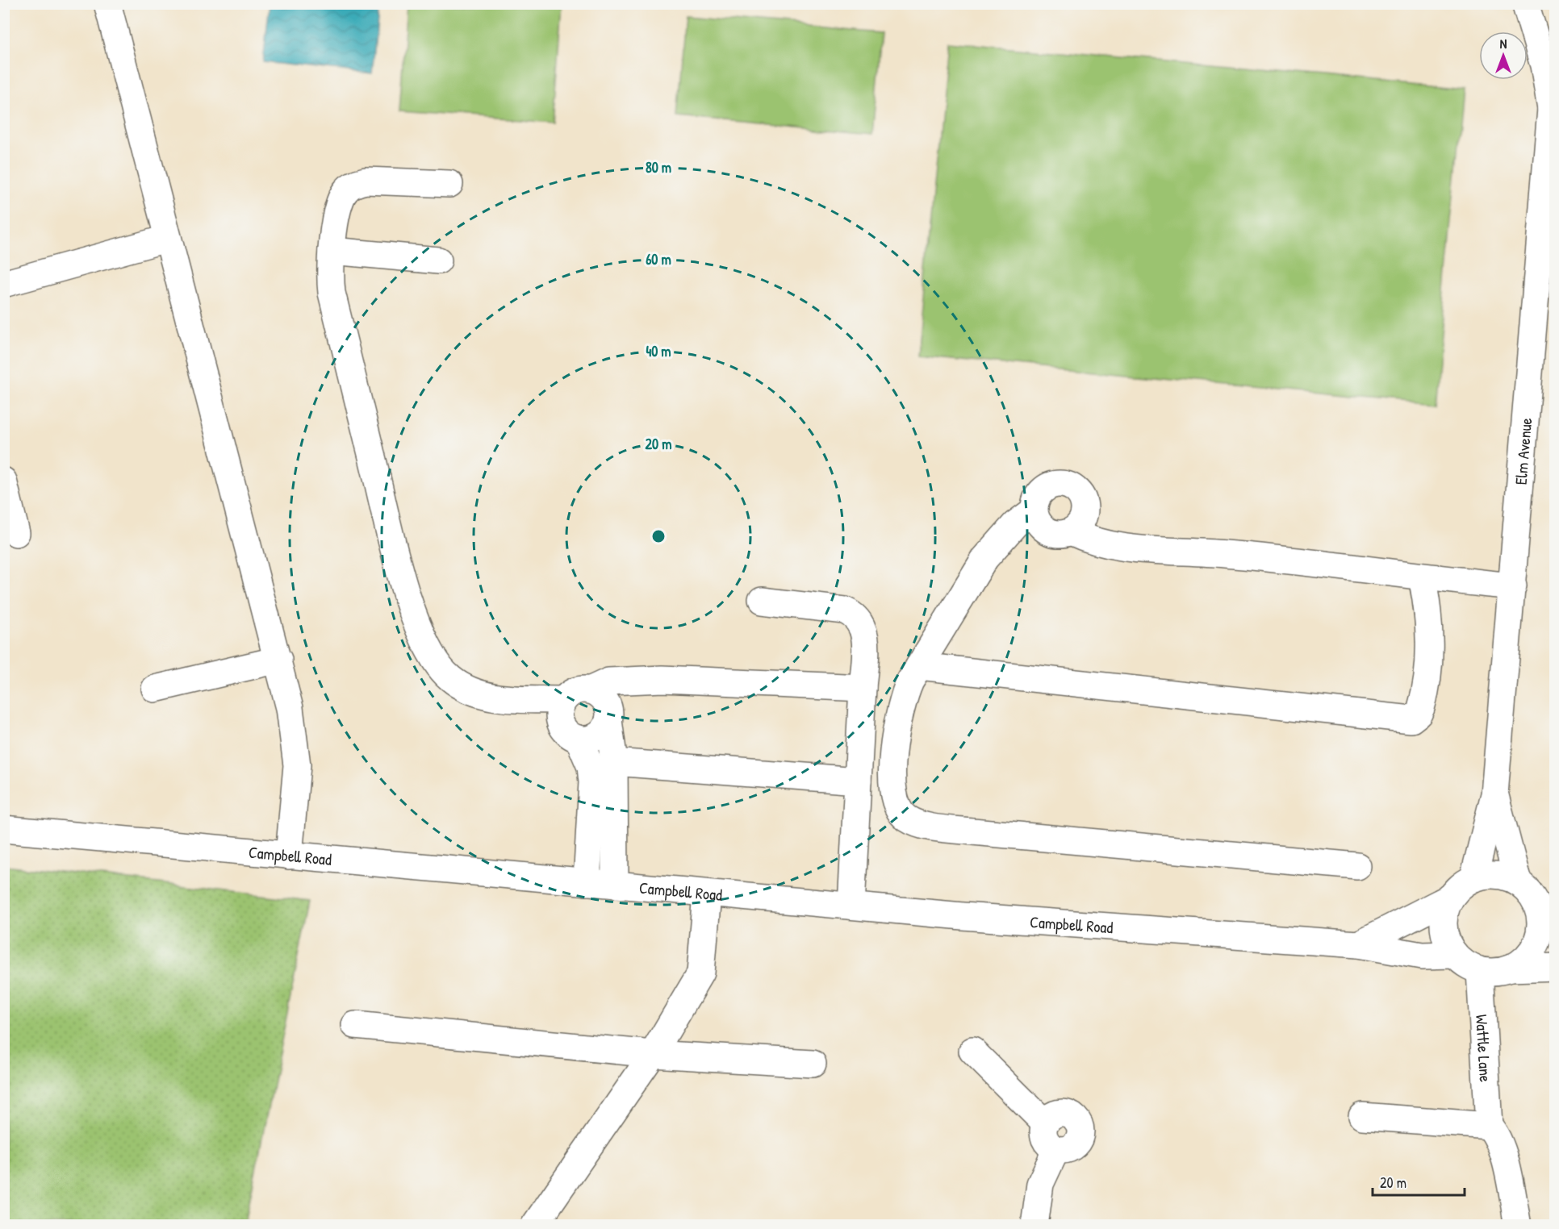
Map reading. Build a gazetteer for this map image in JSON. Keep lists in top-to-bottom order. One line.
{"streets":{"street":["Elm Avenue","Campbell Road","Wattle Lane"]},"crossings":[["Elm Avenue","Campbell Road"],["Elm Avenue","Wattle Lane"],["Campbell Road","Wattle Lane"]],"scale_bar":"20 m","north":"top","rings":["80 m","60 m","40 m","20 m"]}
